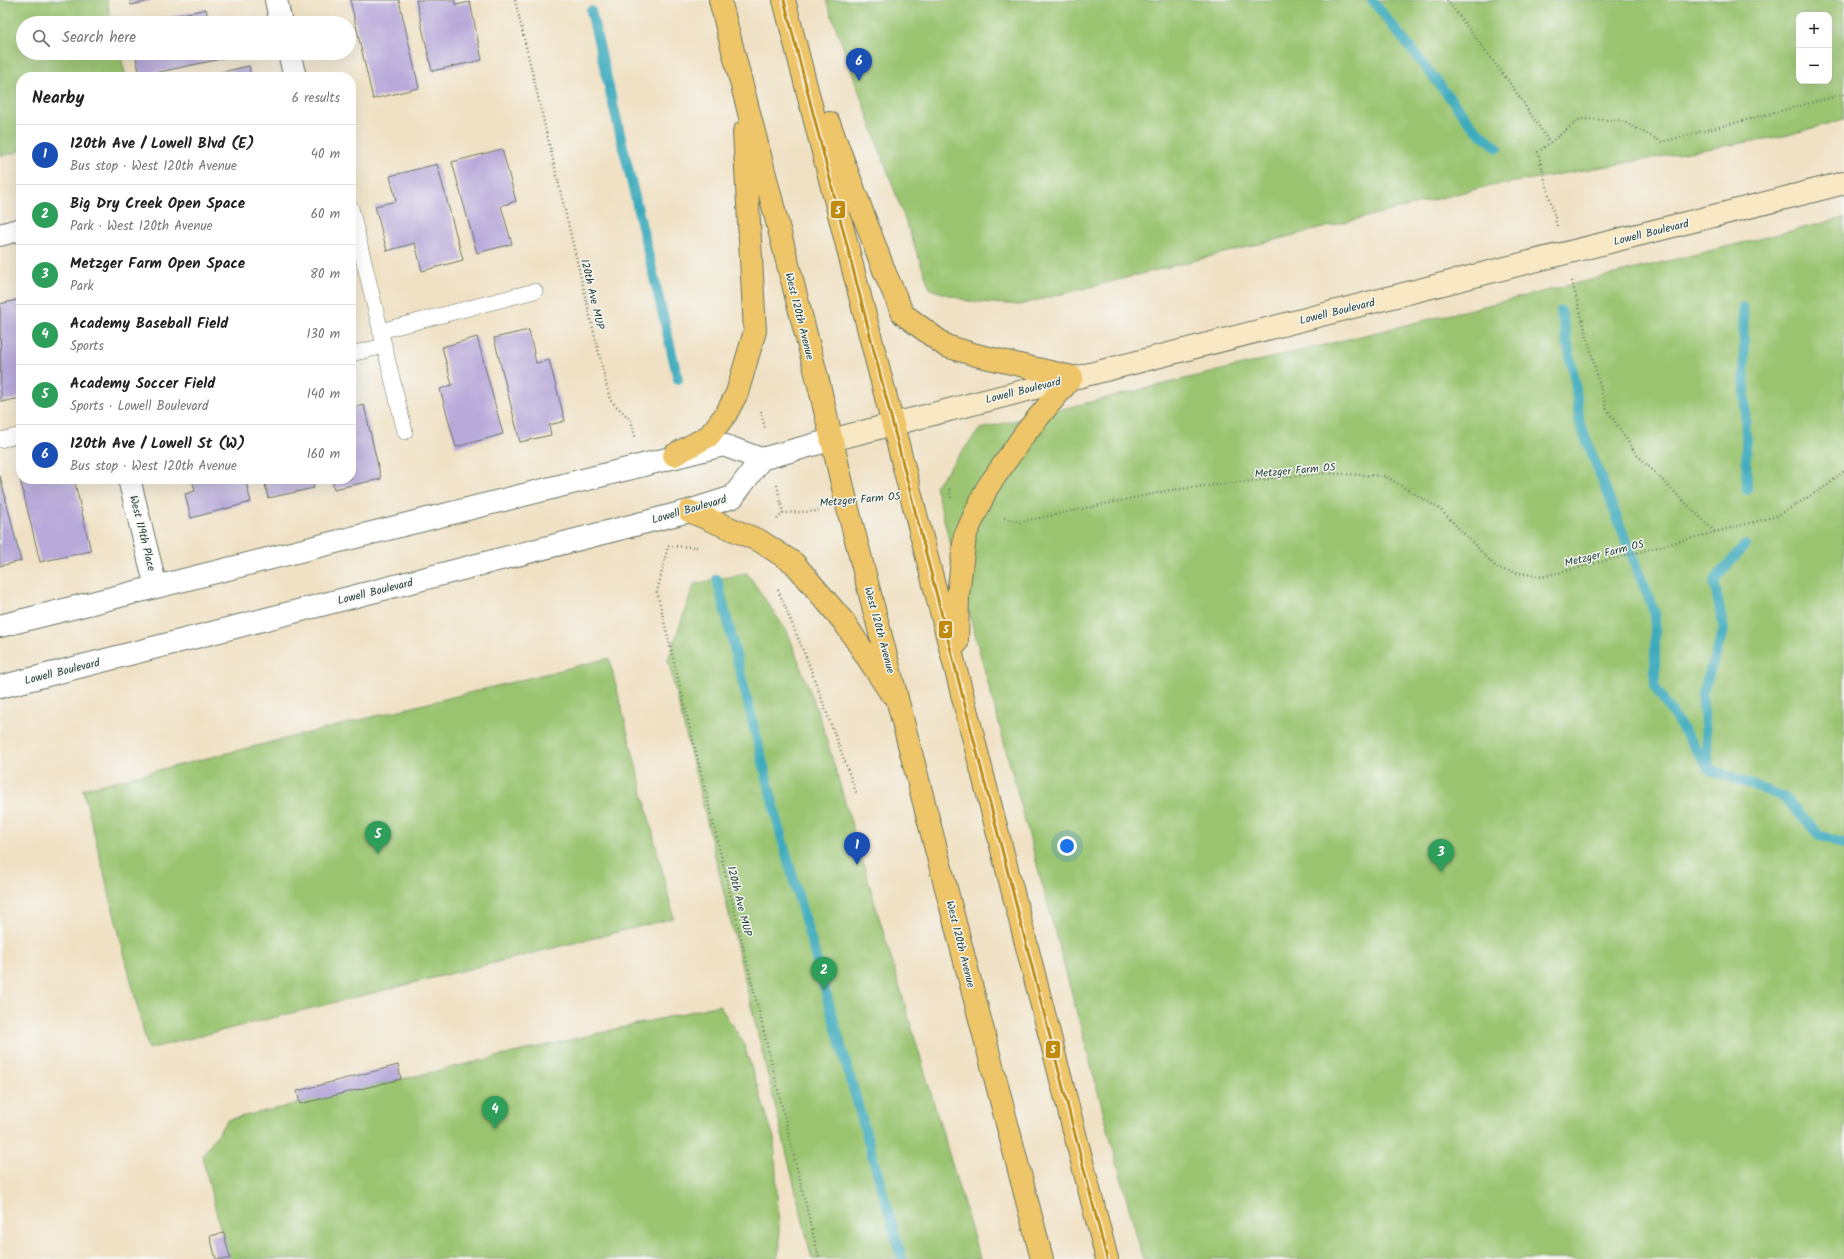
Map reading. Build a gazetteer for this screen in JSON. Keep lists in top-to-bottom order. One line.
{"streets":{"main road":["Lowell Boulevard","West 120th Avenue"],"street":["West 119th Place"],"path":["120th Ave MUP","Metzger Farm OS"]},"crossings":[["Lowell Boulevard","West 120th Avenue"],["West 120th Avenue","Metzger Farm OS"]],"lines":["transit line 5"],"page":{"map_buttons":["+","−"],"search":"Search here","pins":["6","5","1","3","2","4"],"heading":["Nearby","6 results"],"list":[{"mark":"1","name":"120th Ave / Lowell Blvd (E)","note":"Bus stop · West 120th Avenue","value":"40 m"},{"mark":"2","name":"Big Dry Creek Open Space","note":"Park · West 120th Avenue","value":"60 m"},{"mark":"3","name":"Metzger Farm Open Space","note":"Park","value":"80 m"},{"mark":"4","name":"Academy Baseball Field","note":"Sports","value":"130 m"},{"mark":"5","name":"Academy Soccer Field","note":"Sports · Lowell Boulevard","value":"140 m"},{"mark":"6","name":"120th Ave / Lowell St (W)","note":"Bus stop · West 120th Avenue","value":"160 m"}]}}
